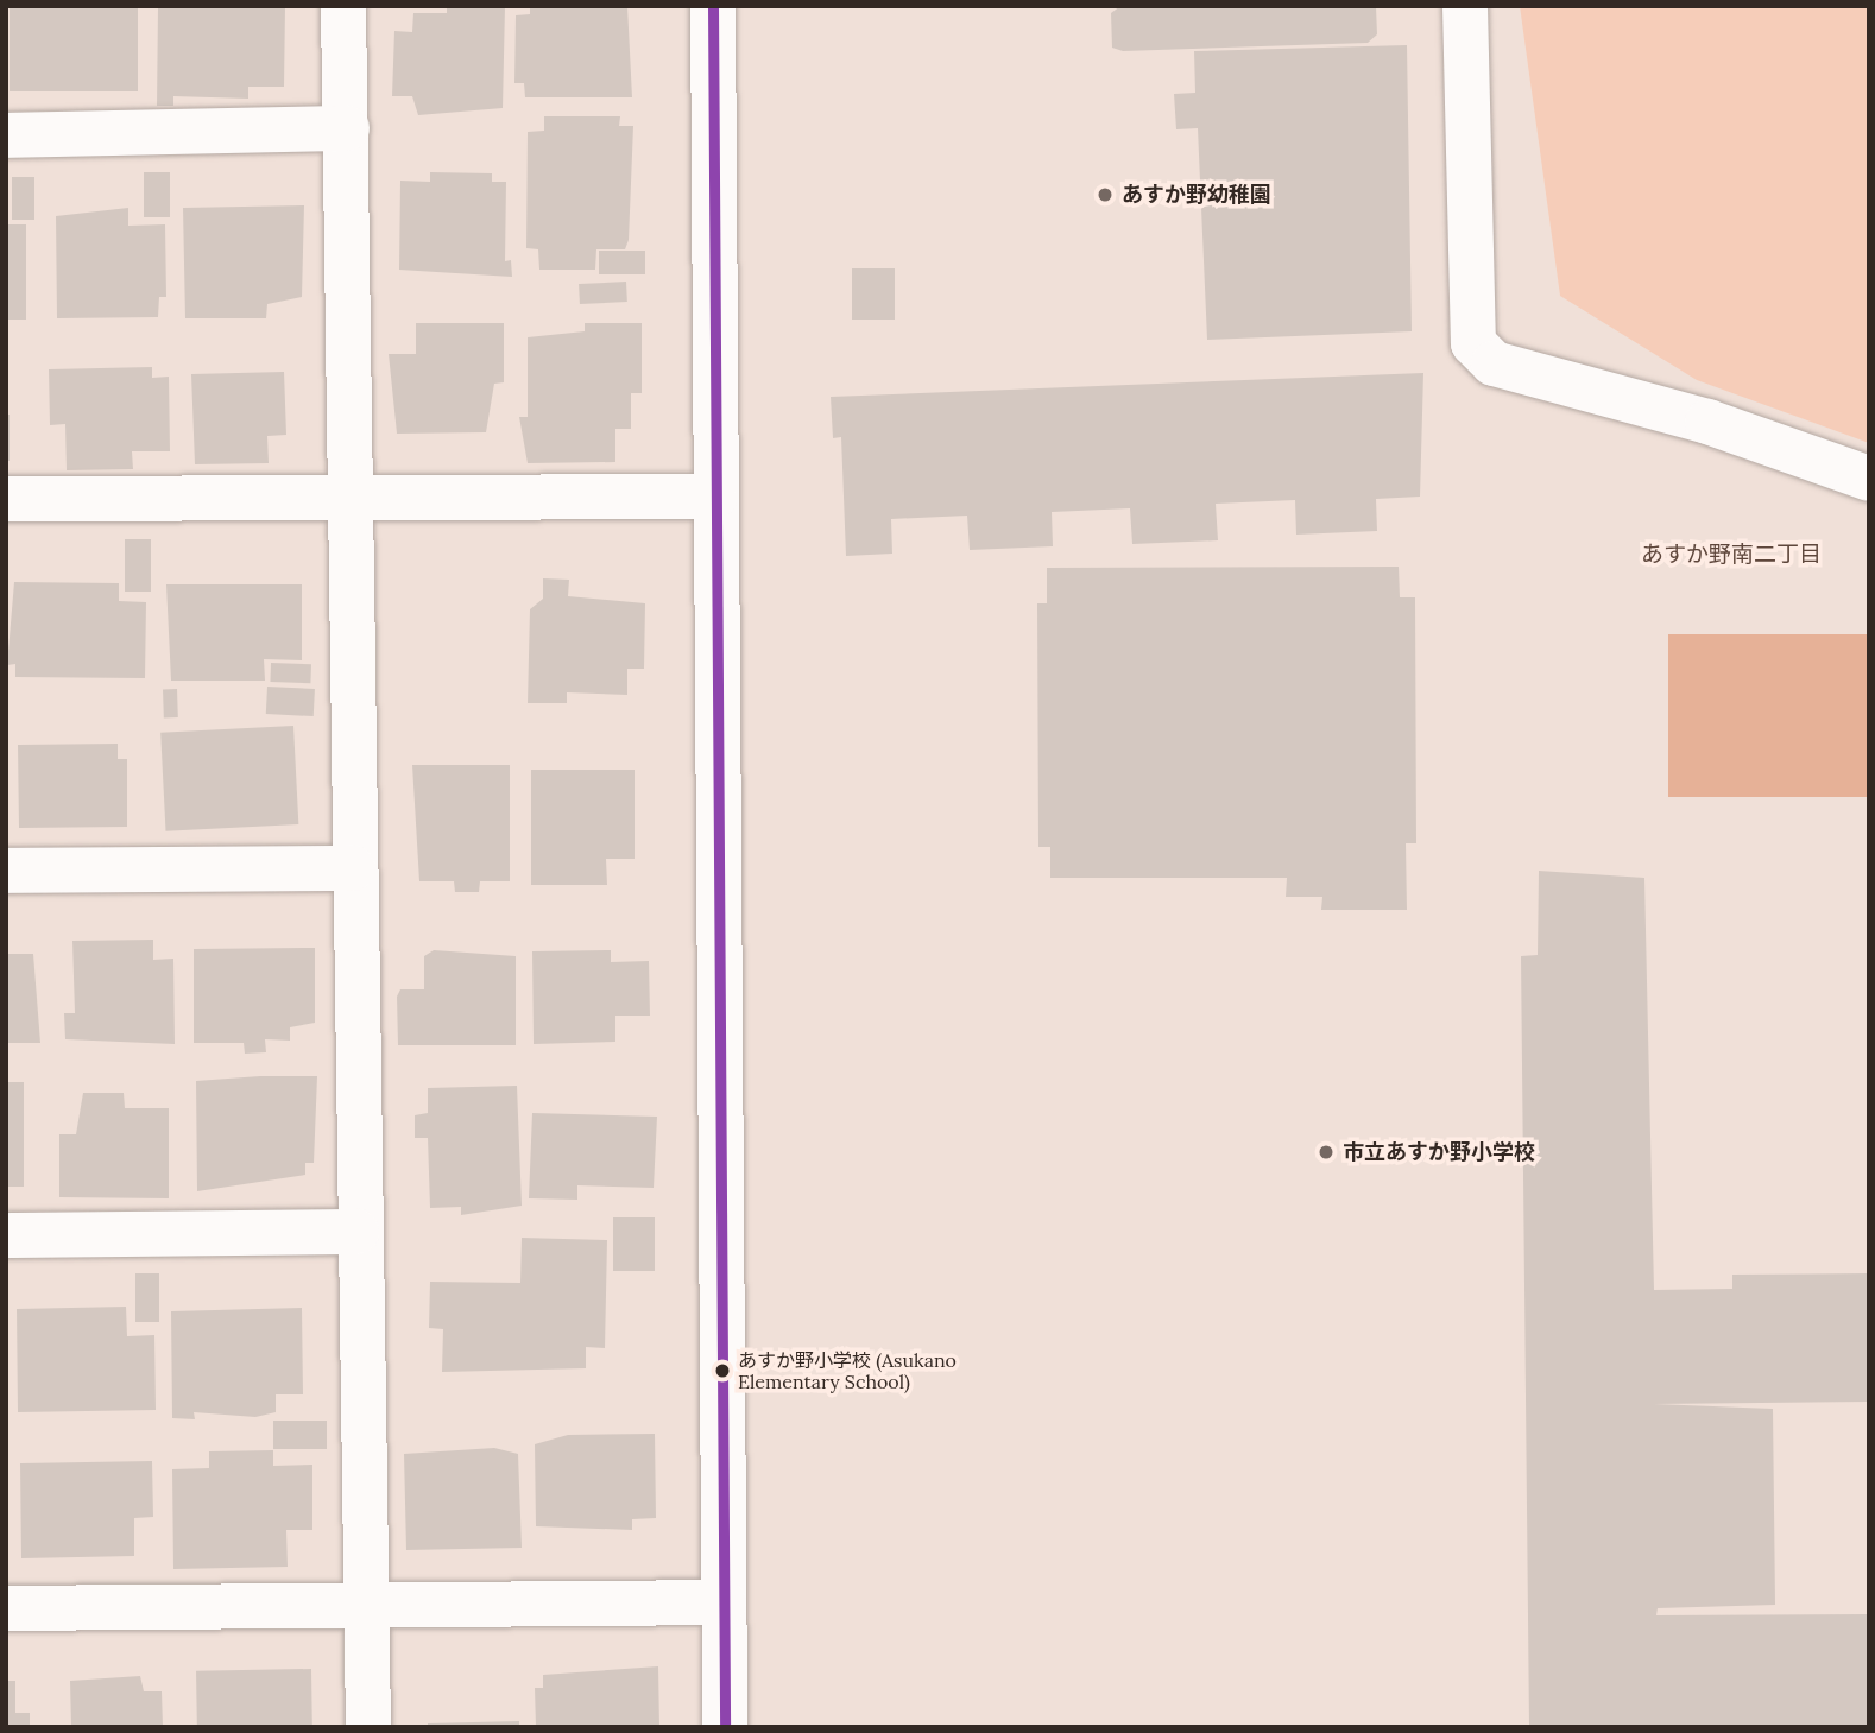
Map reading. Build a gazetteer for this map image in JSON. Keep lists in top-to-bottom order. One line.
{"districts":["あすか野南二丁目"],"places":["あすか野幼稚園","市立あすか野小学校","あすか野小学校 (Asukano Elementary School)"]}
